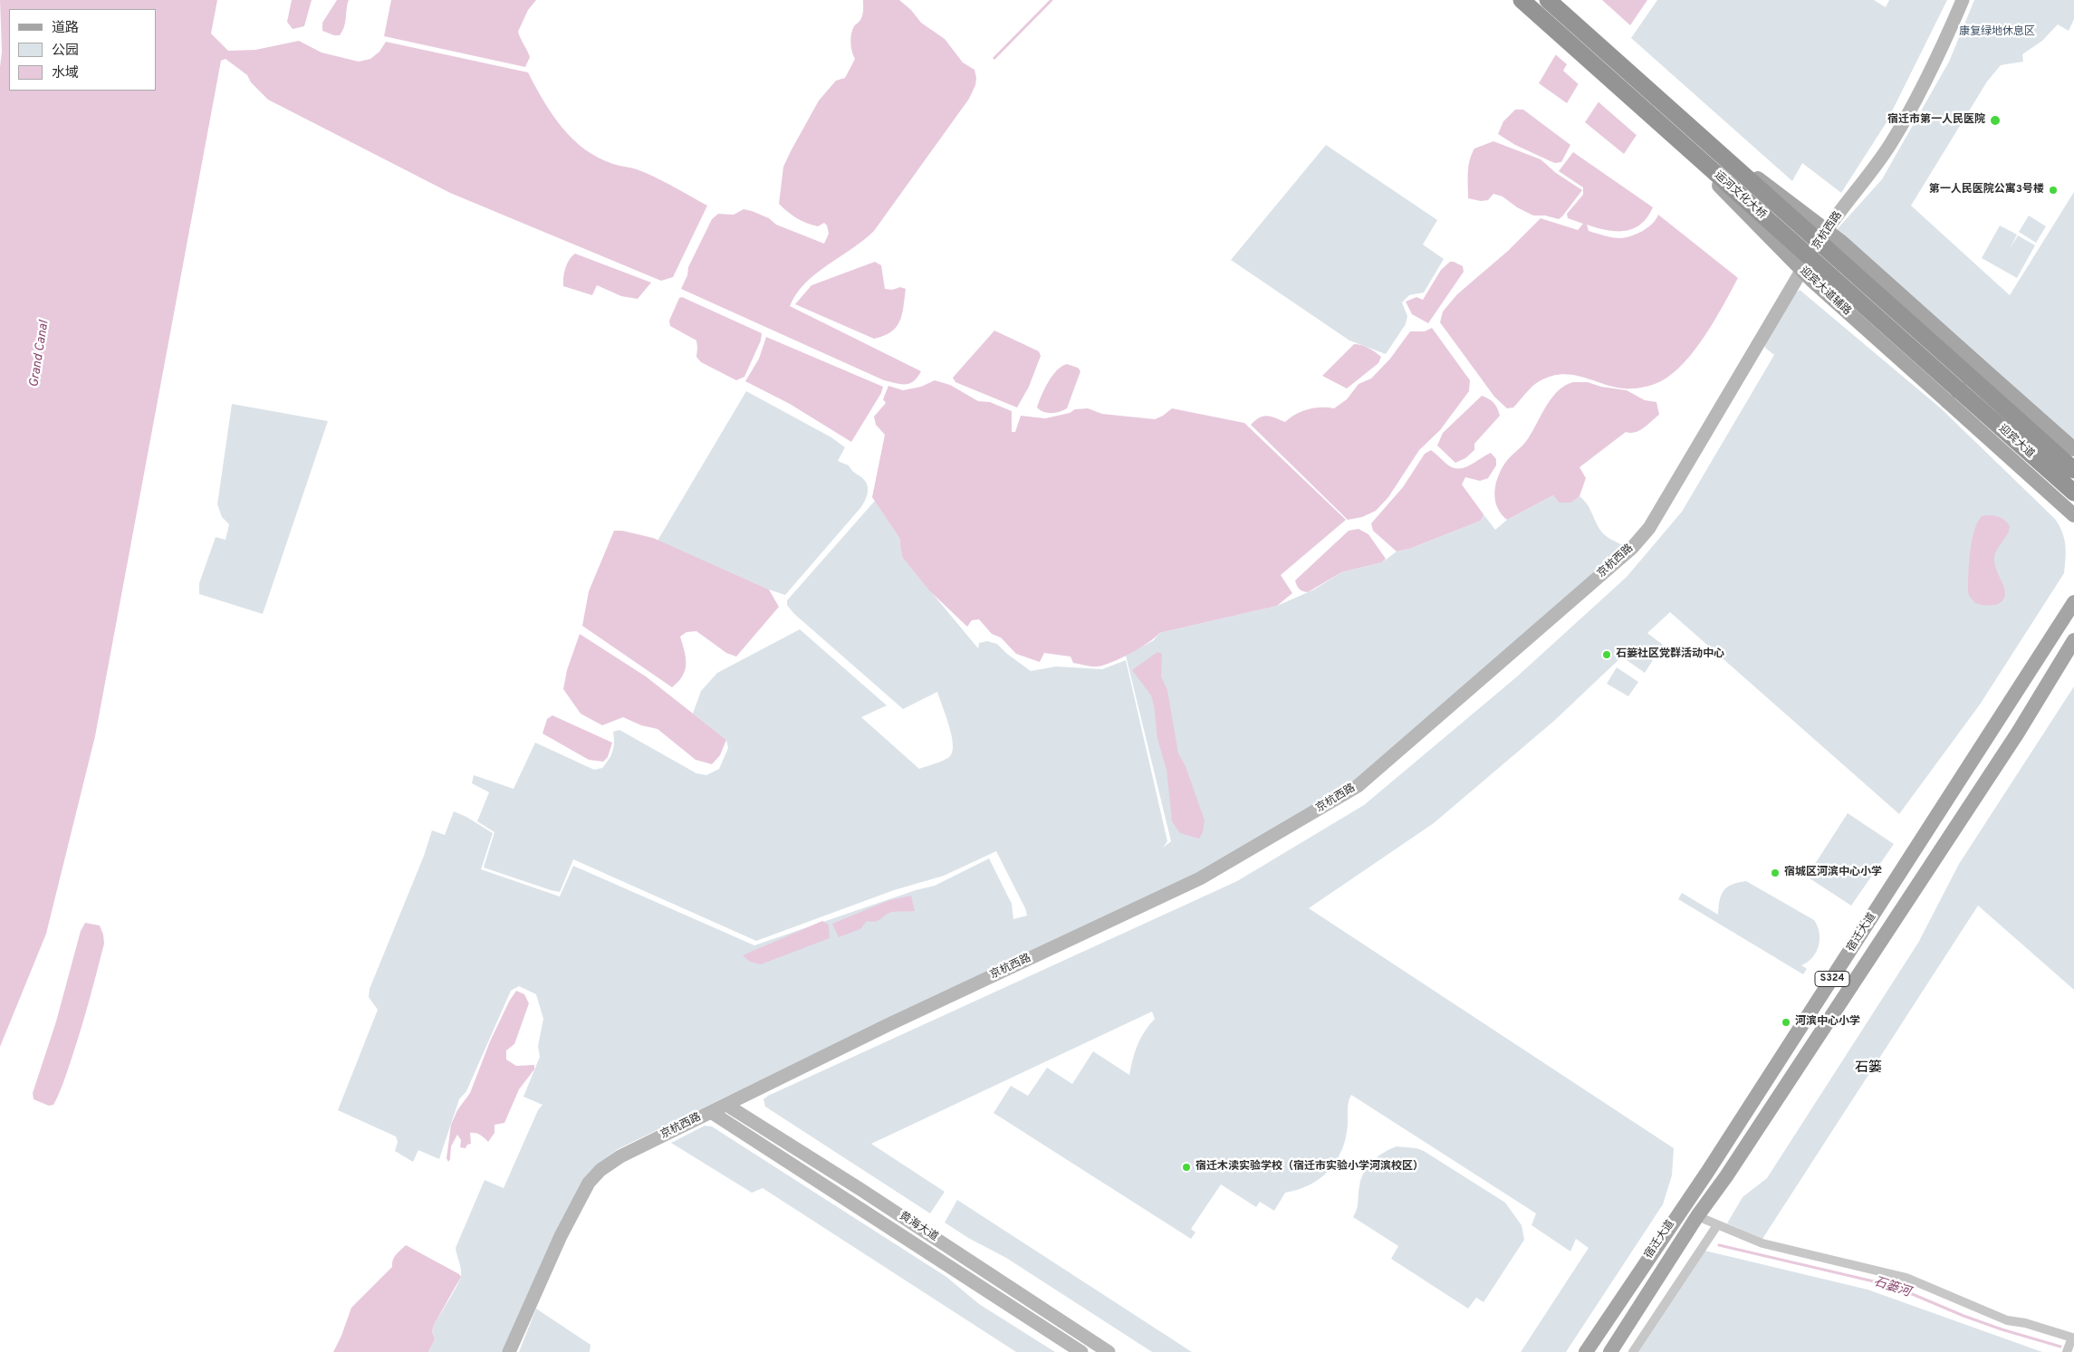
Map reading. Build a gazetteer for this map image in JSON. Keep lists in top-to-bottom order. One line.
{"streets":{"highway":["运河文化大桥","迎宾大道"],"main road":["京杭西路","宿迁大道","S324","黄海大道"]},"crossings":[["运河文化大桥","迎宾大道"],["京杭西路","黄海大道"]],"districts":["石篓"],"water":["Grand Canal","石篓河"],"parks":["康复绿地休息区"],"places":["宿迁市第一人民医院","第一人民医院公寓3号楼","石篓社区党群活动中心","宿城区河滨中心小学","河滨中心小学","宿迁木渎实验学校（宿迁市实验小学河滨校区）"],"legend":["道路","公园","水域"]}
